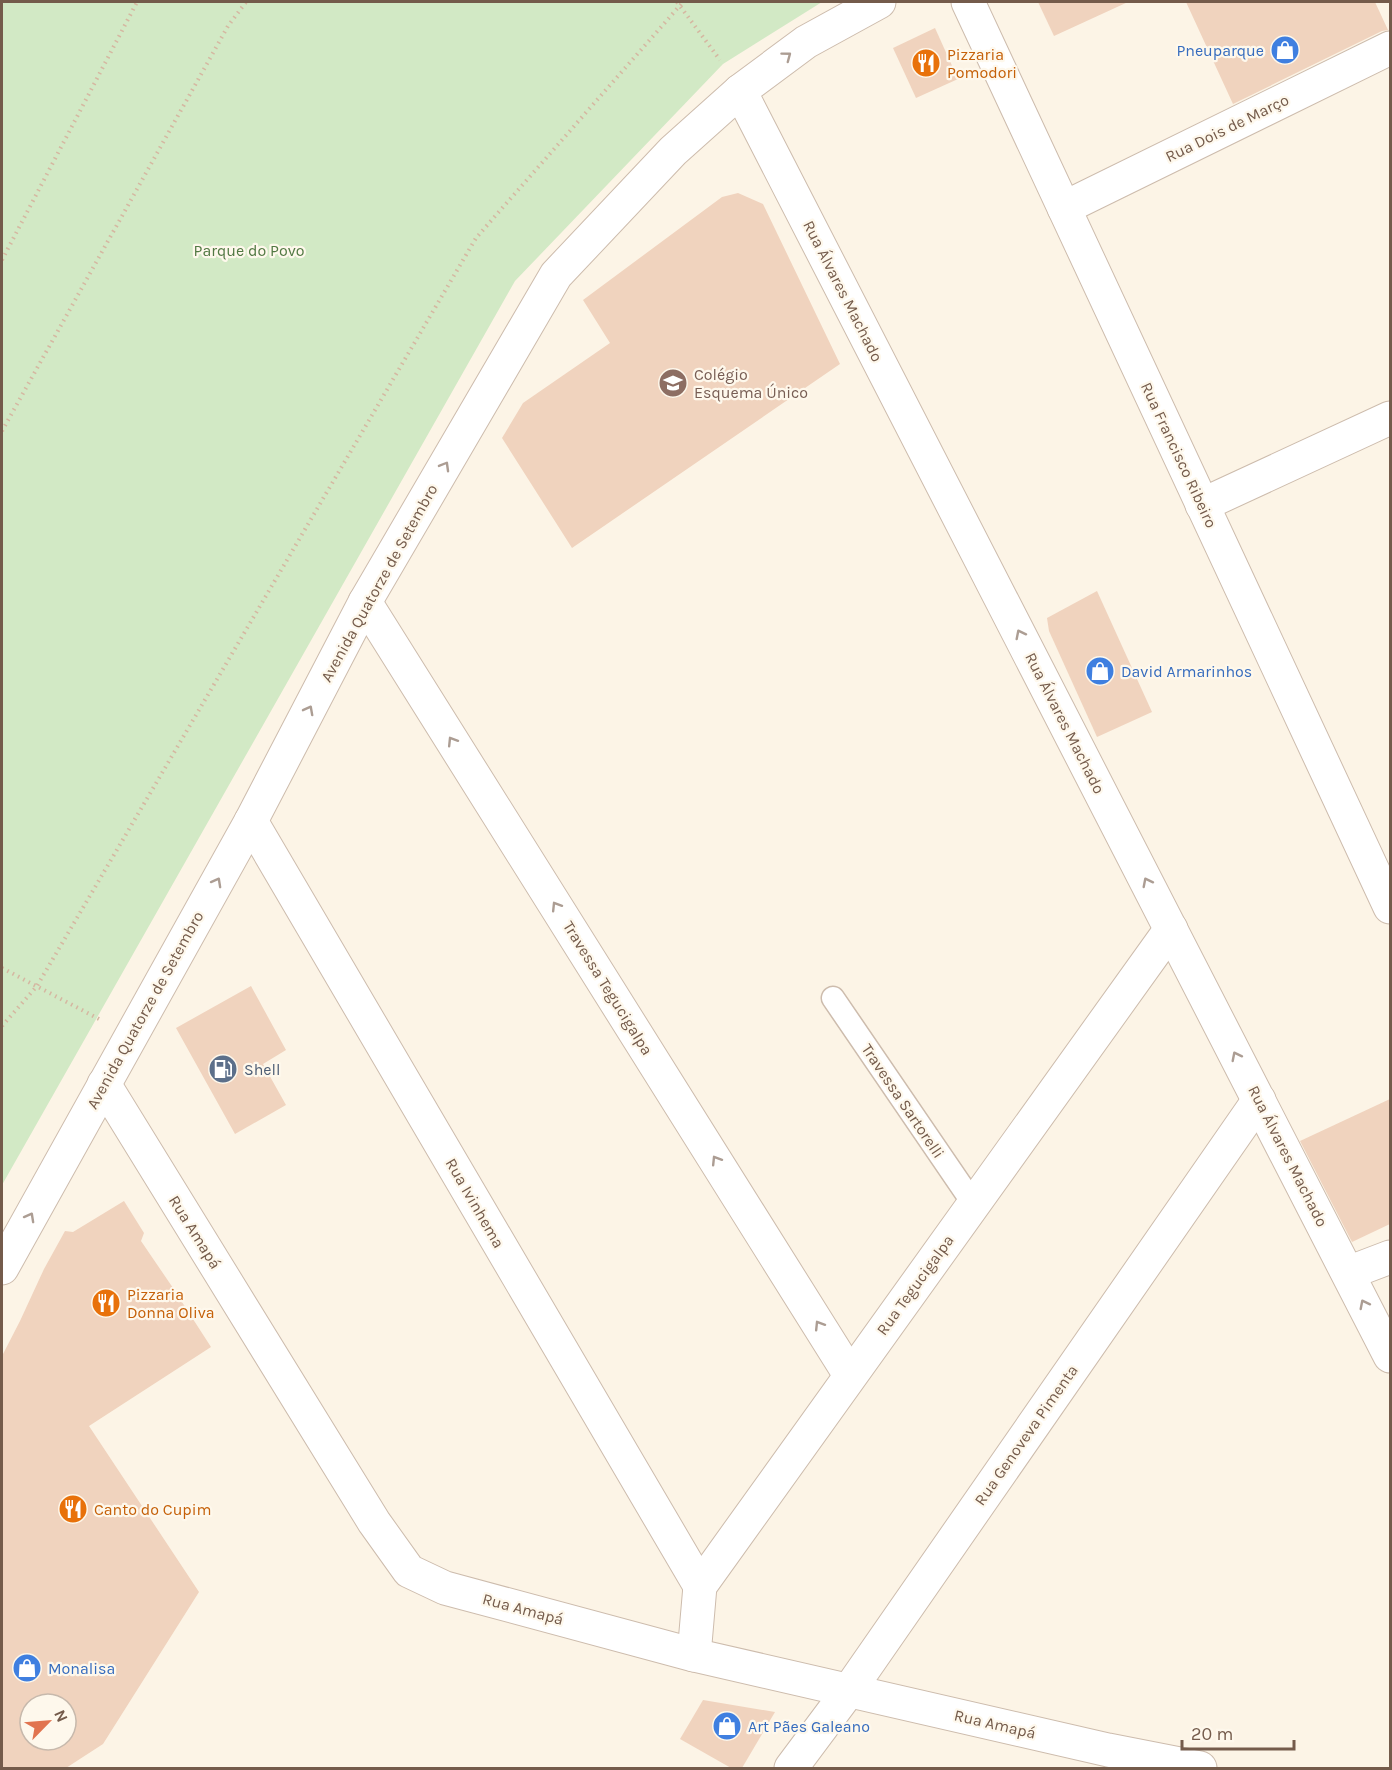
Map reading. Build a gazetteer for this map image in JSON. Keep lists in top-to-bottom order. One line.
{"streets":{"street":["Rua Dois de Março","Rua Álvares Machado","Rua Francisco Ribeiro","Avenida Quatorze de Setembro","Travessa Tegucigalpa","Rua Ivinhema","Rua Amapá","Rua Tegucigalpa","Rua Genoveva Pimenta"],"lane":["Travessa Sartorelli"]},"crossings":[["Rua Dois de Março","Rua Francisco Ribeiro"],["Rua Álvares Machado","Avenida Quatorze de Setembro"],["Rua Álvares Machado","Rua Tegucigalpa"],["Rua Álvares Machado","Rua Genoveva Pimenta"],["Avenida Quatorze de Setembro","Travessa Tegucigalpa"],["Avenida Quatorze de Setembro","Rua Ivinhema"],["Avenida Quatorze de Setembro","Rua Amapá"],["Travessa Tegucigalpa","Rua Tegucigalpa"],["Travessa Sartorelli","Rua Tegucigalpa"],["Rua Ivinhema","Rua Tegucigalpa"],["Rua Amapá","Rua Genoveva Pimenta"]],"one_way":["Rua Álvares Machado","Avenida Quatorze de Setembro","Travessa Tegucigalpa"],"parks":["Parque do Povo"],"places":{"shop":["Pneuparque","David Armarinhos","Monalisa","Art Pães Galeano"],"restaurant":["Pizzaria Pomodori","Pizzaria Donna Oliva","Canto do Cupim"],"school or university":["Colégio Esquema Único"],"fuel station":["Shell"]},"scale_bar":"20 m","north":"top right"}
